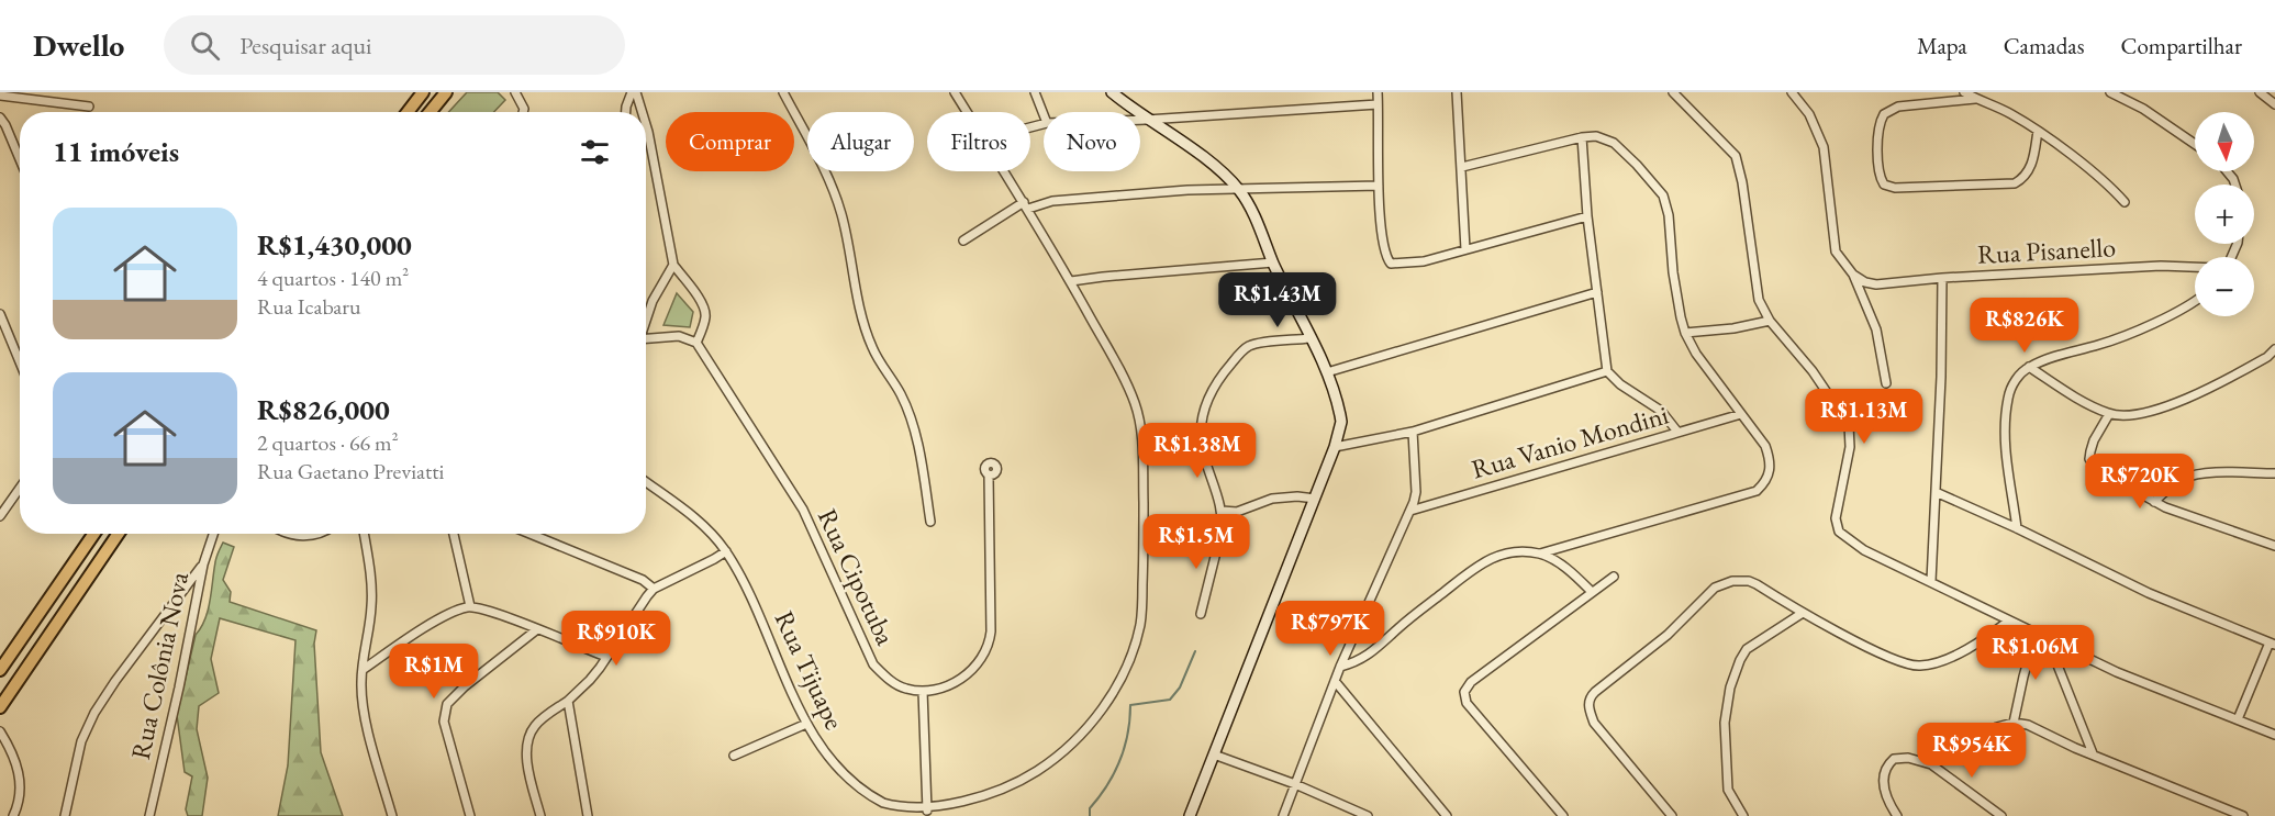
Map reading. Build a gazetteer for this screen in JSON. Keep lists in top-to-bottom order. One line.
{"streets":{"street":["Rua Pisanello","Rua Vanio Mondini","Rua Cipotuba","Rua Colônia Nova","Rua Tijuape"]},"north":"bottom","page":{"header":"Dwello","search":"Pesquisar aqui","nav":["Mapa","Camadas","Compartilhar"],"map_buttons":["+","−"],"chip":["Comprar","Alugar","Filtros","Novo"],"heading":"11 imóveis","list":[{"name":"R$1,430,000","note":"4 quartos · 140 m² · Rua Icabaru"},{"name":"R$826,000","note":"2 quartos · 66 m² · Rua Gaetano Previatti"}],"price":["R$1.43M","R$826K","R$1.13M","R$1.38M","R$720K","R$1.5M","R$797K","R$910K","R$1.06M","R$1M","R$954K"]}}
